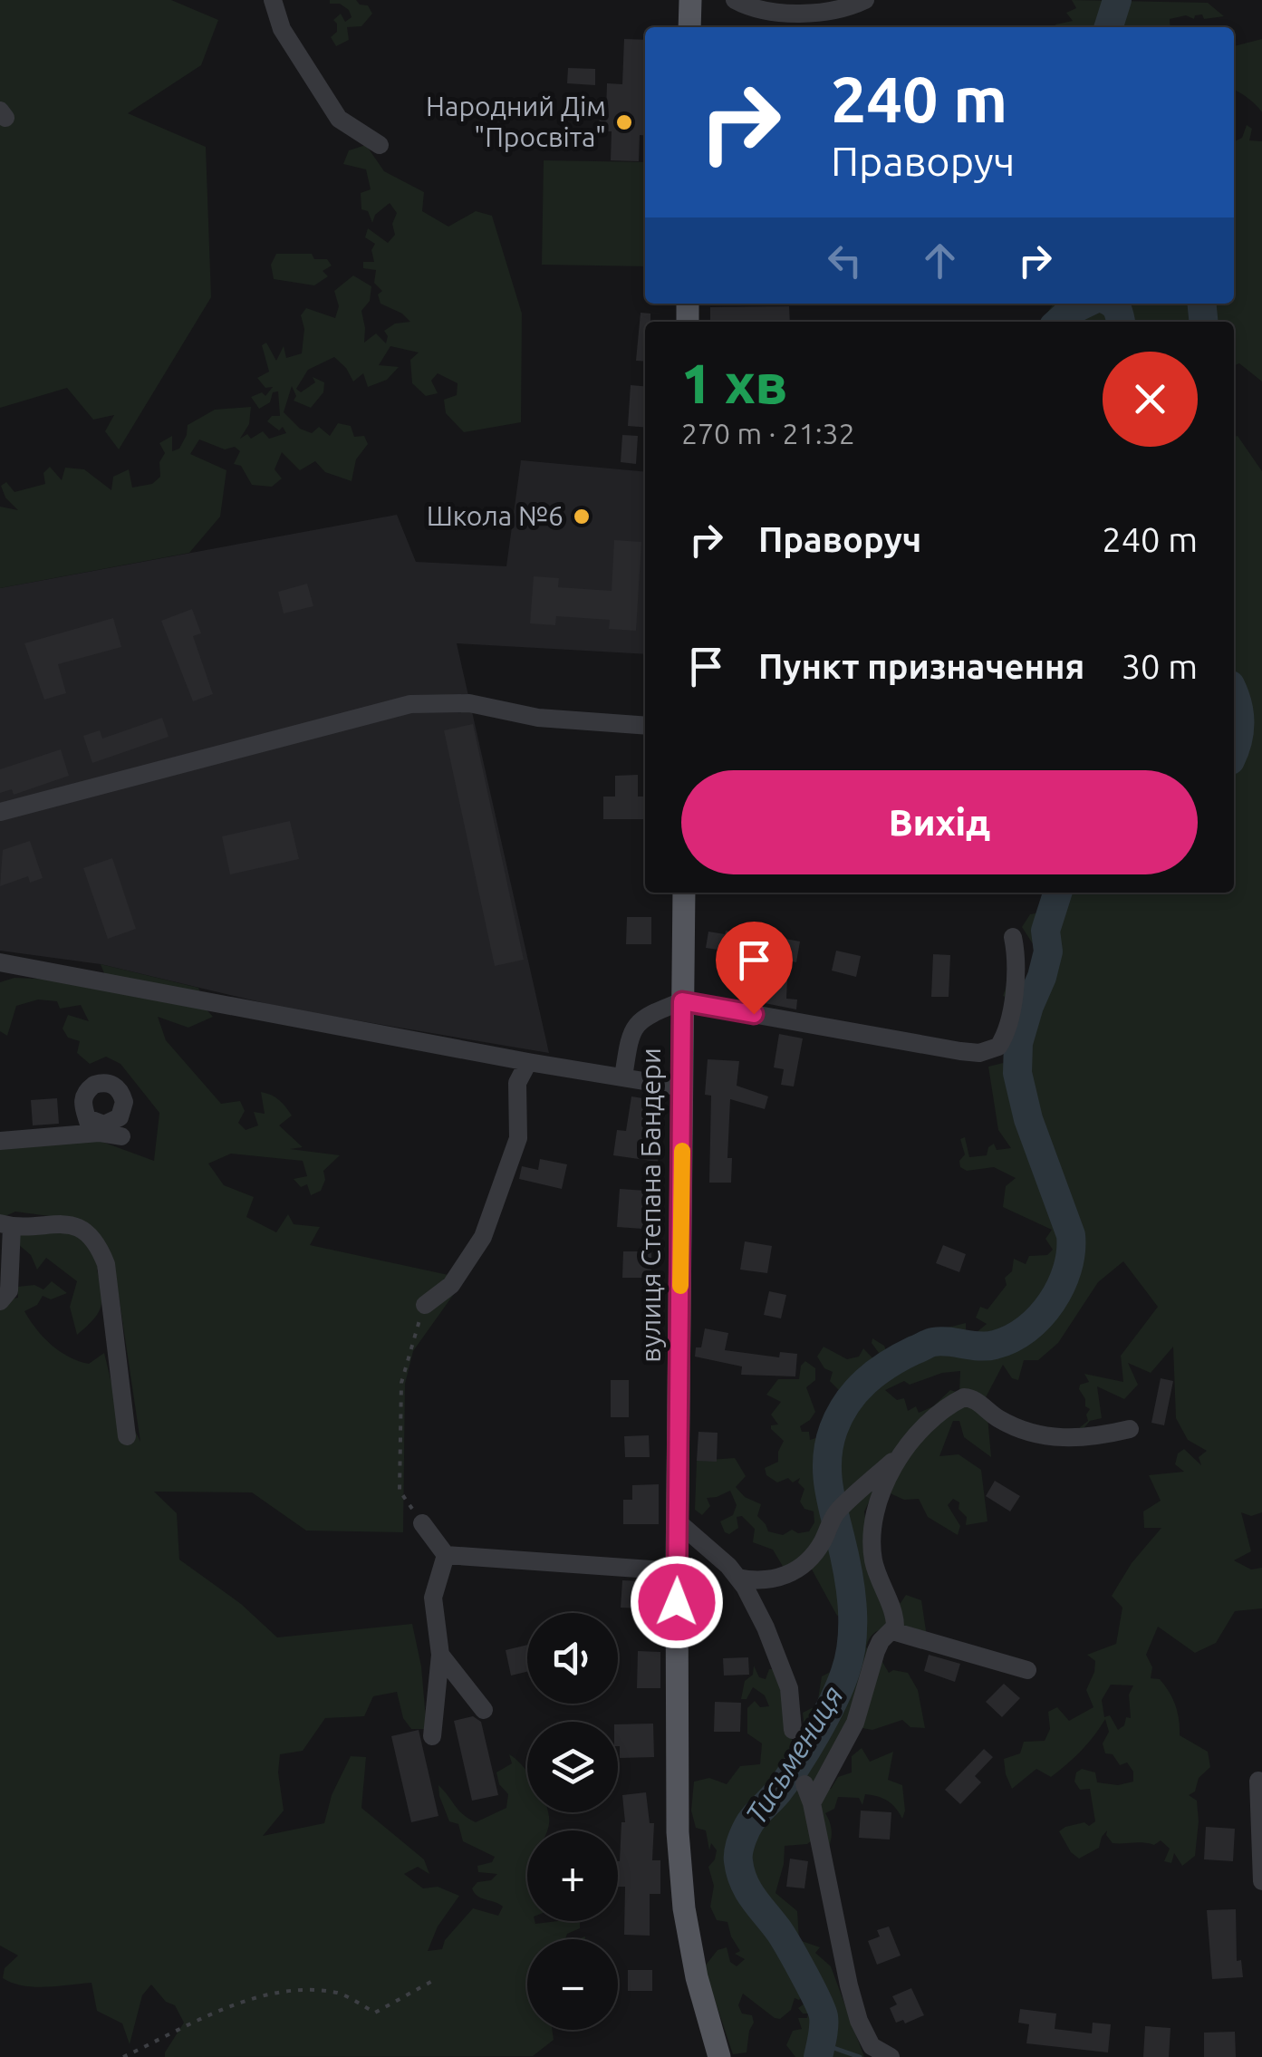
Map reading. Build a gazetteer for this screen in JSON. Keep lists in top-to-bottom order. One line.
{"streets":{"main road":["вулиця Степана Бандери"]},"water":["Тисьмениця"],"places":["Народний Дім \"Просвіта\"","Школа №6"],"page":{"turn":["240 m","Праворуч"],"heading":["1 хв","270 m · 21:32"],"list":[{"name":"Праворуч","value":"240 m"},{"name":"Пункт призначення","value":"30 m"}],"buttons":"Вихід","map_buttons":["+","−"]}}
